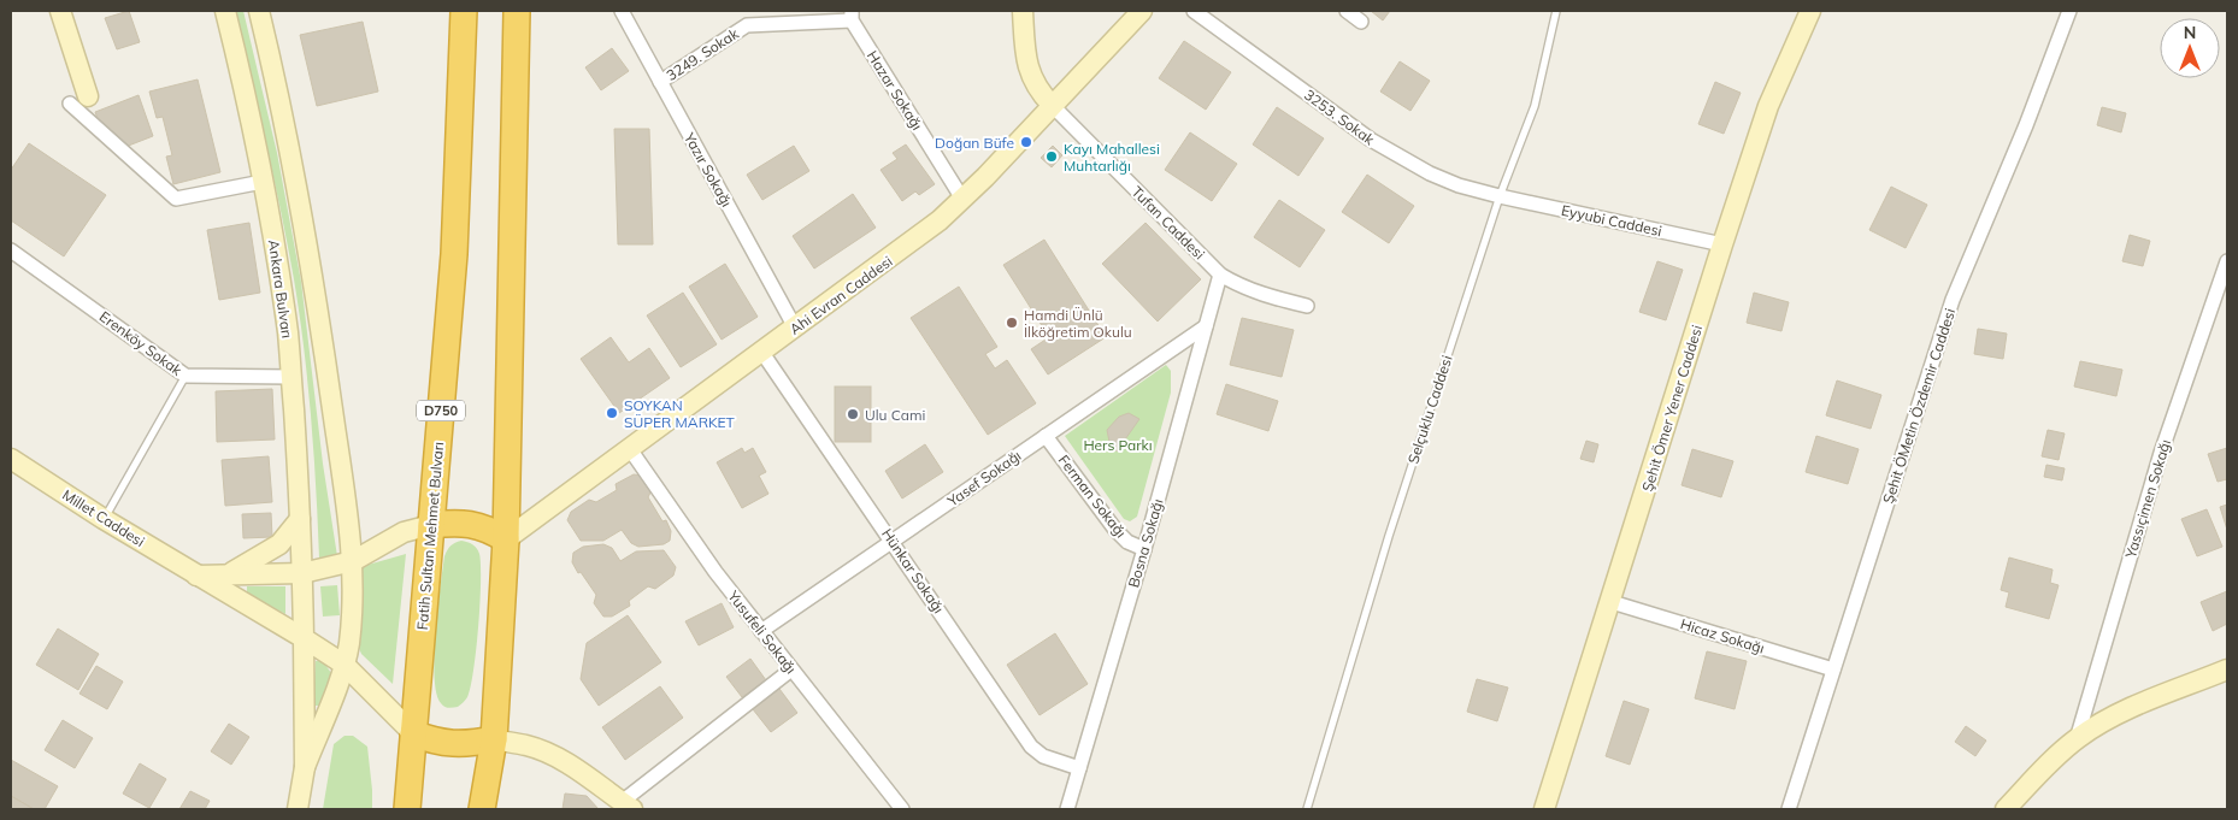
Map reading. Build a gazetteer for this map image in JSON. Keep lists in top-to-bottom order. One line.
{"streets":{"highway":["D750","Fatih Sultan Mehmet Bulvarı"],"main road":["Ankara Bulvarı","Ahi Evran Caddesi","Şehit Ömer Yener Caddesi","Millet Caddesi"],"street":["3249. Sokak","Hazar Sokağı","3253. Sokak","Yazır Sokağı","Eyyubi Caddesi","Tufan Caddesi","Erenköy Sokak","Şehit ÖMetin Özdemir Caddesi","Yasef Sokağı","Ferman Sokağı","Yassıçimen Sokağı","Bosna Sokağı","Hünkar Sokağı","Yusufeli Sokağı","Hicaz Sokağı"],"lane":["Selçuklu Caddesi"]},"crossings":[["3249. Sokak","Hazar Sokağı"],["3249. Sokak","Yazır Sokağı"],["Hazar Sokağı","Ahi Evran Caddesi"],["3253. Sokak","Eyyubi Caddesi"],["3253. Sokak","Selçuklu Caddesi"],["Yazır Sokağı","Ahi Evran Caddesi"],["Eyyubi Caddesi","Şehit Ömer Yener Caddesi"],["Eyyubi Caddesi","Selçuklu Caddesi"],["Tufan Caddesi","Ahi Evran Caddesi"],["Tufan Caddesi","Bosna Sokağı"],["Ankara Bulvarı","Erenköy Sokak"],["Ankara Bulvarı","Millet Caddesi"],["Ahi Evran Caddesi","Hünkar Sokağı"],["Ahi Evran Caddesi","Yusufeli Sokağı"],["Şehit ÖMetin Özdemir Caddesi","Hicaz Sokağı"],["Şehit Ömer Yener Caddesi","Hicaz Sokağı"],["Yasef Sokağı","Ferman Sokağı"],["Yasef Sokağı","Bosna Sokağı"],["Yasef Sokağı","Hünkar Sokağı"],["Yasef Sokağı","Yusufeli Sokağı"],["Ferman Sokağı","Bosna Sokağı"],["Bosna Sokağı","Hünkar Sokağı"]],"parks":["Hers Parkı"],"places":["Doğan Büfe","Kayı Mahallesi Muhtarlığı","Hamdi Ünlü İlköğretim Okulu","SOYKAN SÜPER MARKET","Ulu Cami"],"north":"top"}
